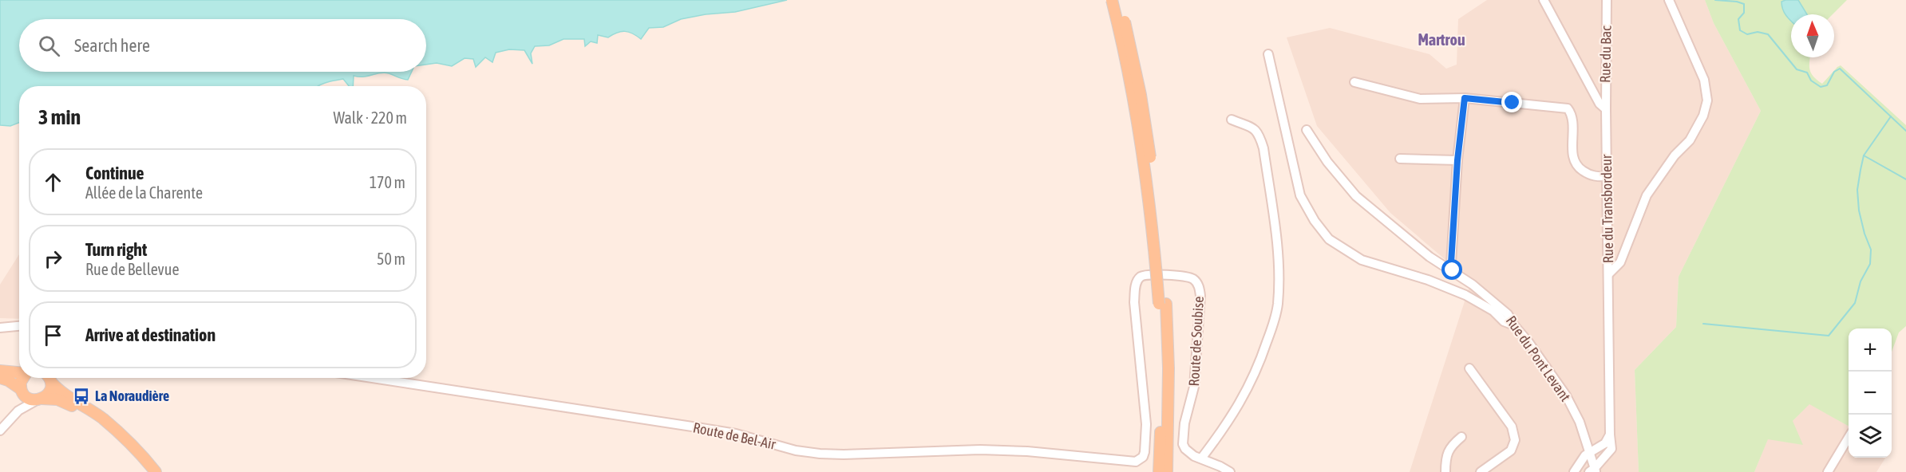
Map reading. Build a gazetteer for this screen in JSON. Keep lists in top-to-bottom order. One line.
{"streets":{"street":["Rue du Bac","Rue du Transbordeur","Route de Soubise","Rue du Pont Levant","Route de Bel-Air"]},"crossings":[["Rue du Bac","Rue du Transbordeur"],["Rue du Transbordeur","Rue du Pont Levant"],["Route de Soubise","Route de Bel-Air"]],"districts":["Martrou"],"places":{"bus stop":["La Noraudière"]},"north":"top","page":{"search":"Search here","heading":["3 min","Walk · 220 m"],"list":[["Continue","Allée de la Charente","170 m"],["Turn right","Rue de Bellevue","50 m"],"Arrive at destination"],"map_buttons":["+","−"]}}
